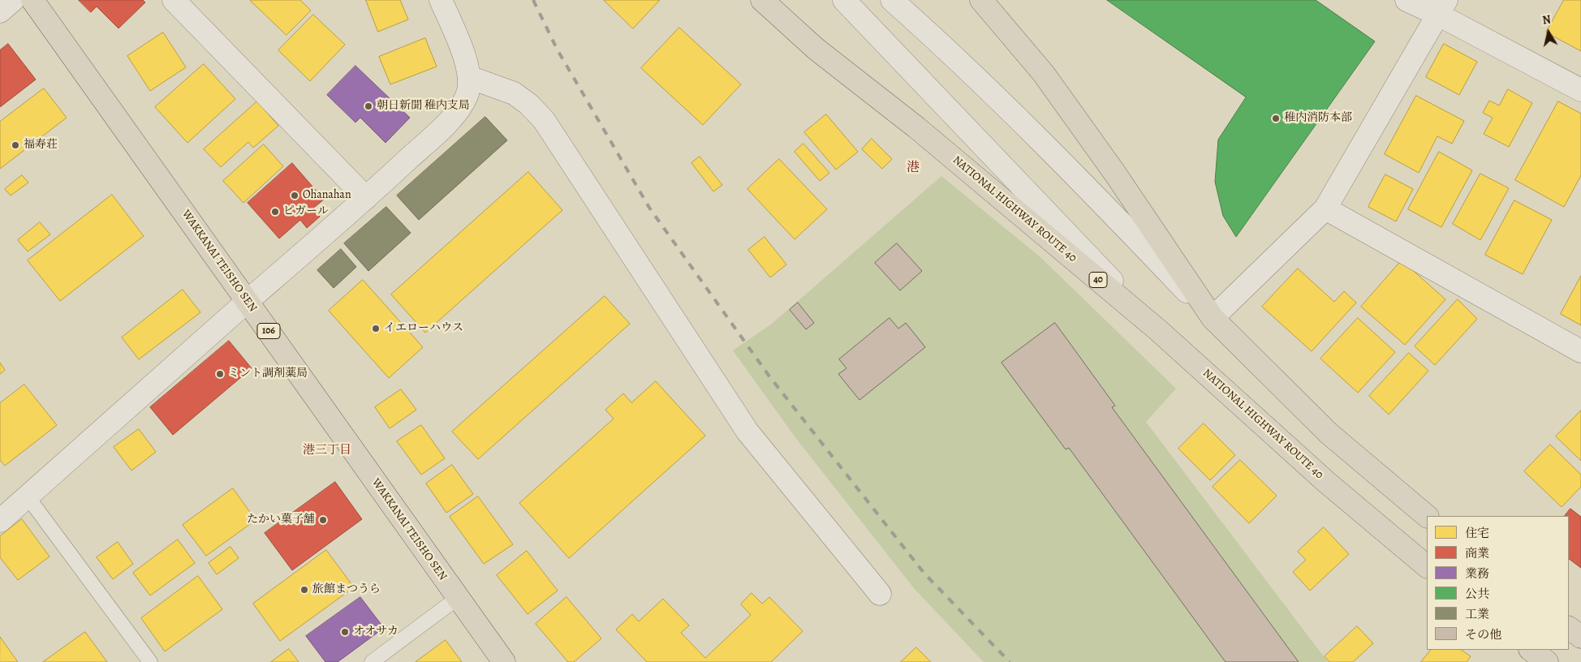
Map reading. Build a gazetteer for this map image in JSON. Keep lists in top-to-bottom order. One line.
{"streets":{"main road":["NATIONAL HIGHWAY ROUTE 40","WAKKANAI TEISHO SEN","40","106"]},"districts":["港","港三丁目"],"places":["朝日新聞 稚内支局","稚内消防本部","福寿荘","Ohanahan","ピガール","イエローハウス","ミント調剤薬局","たかい菓子舗","旅館まつうら","オオサカ"],"legend":["住宅","商業","業務","公共","工業","その他"],"north":"top"}
